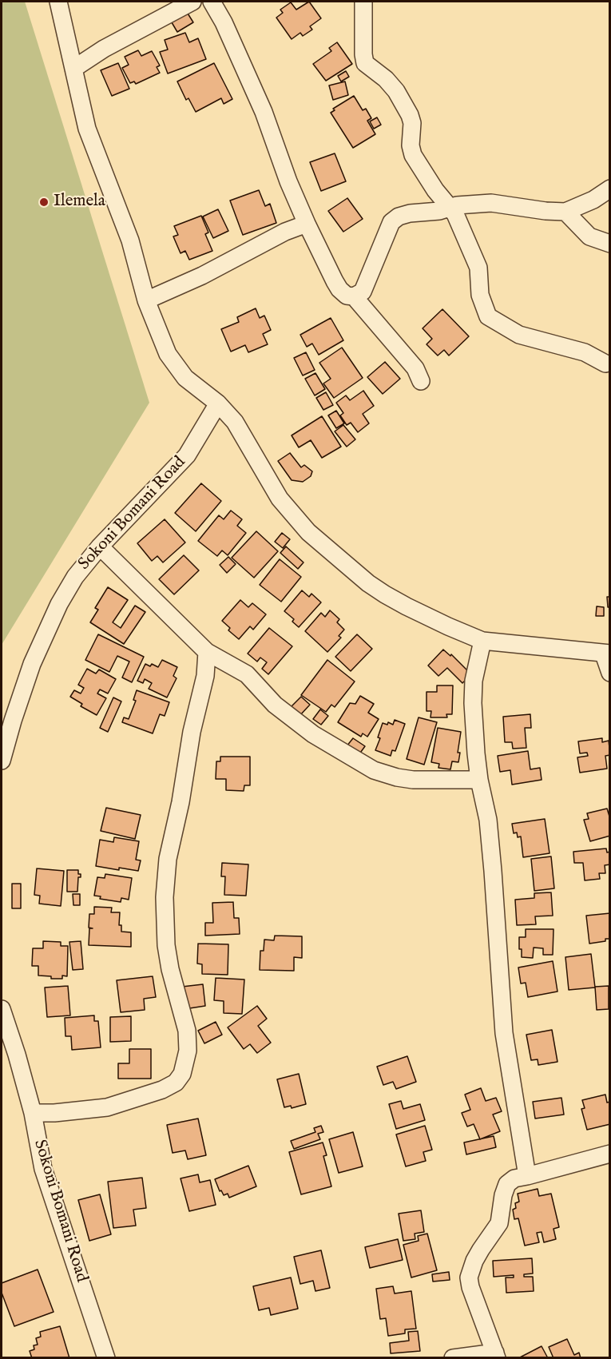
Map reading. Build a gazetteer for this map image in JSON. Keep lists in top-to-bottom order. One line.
{"streets":{"street":["Sokoni Bomani Road"]},"places":["Ilemela"]}
